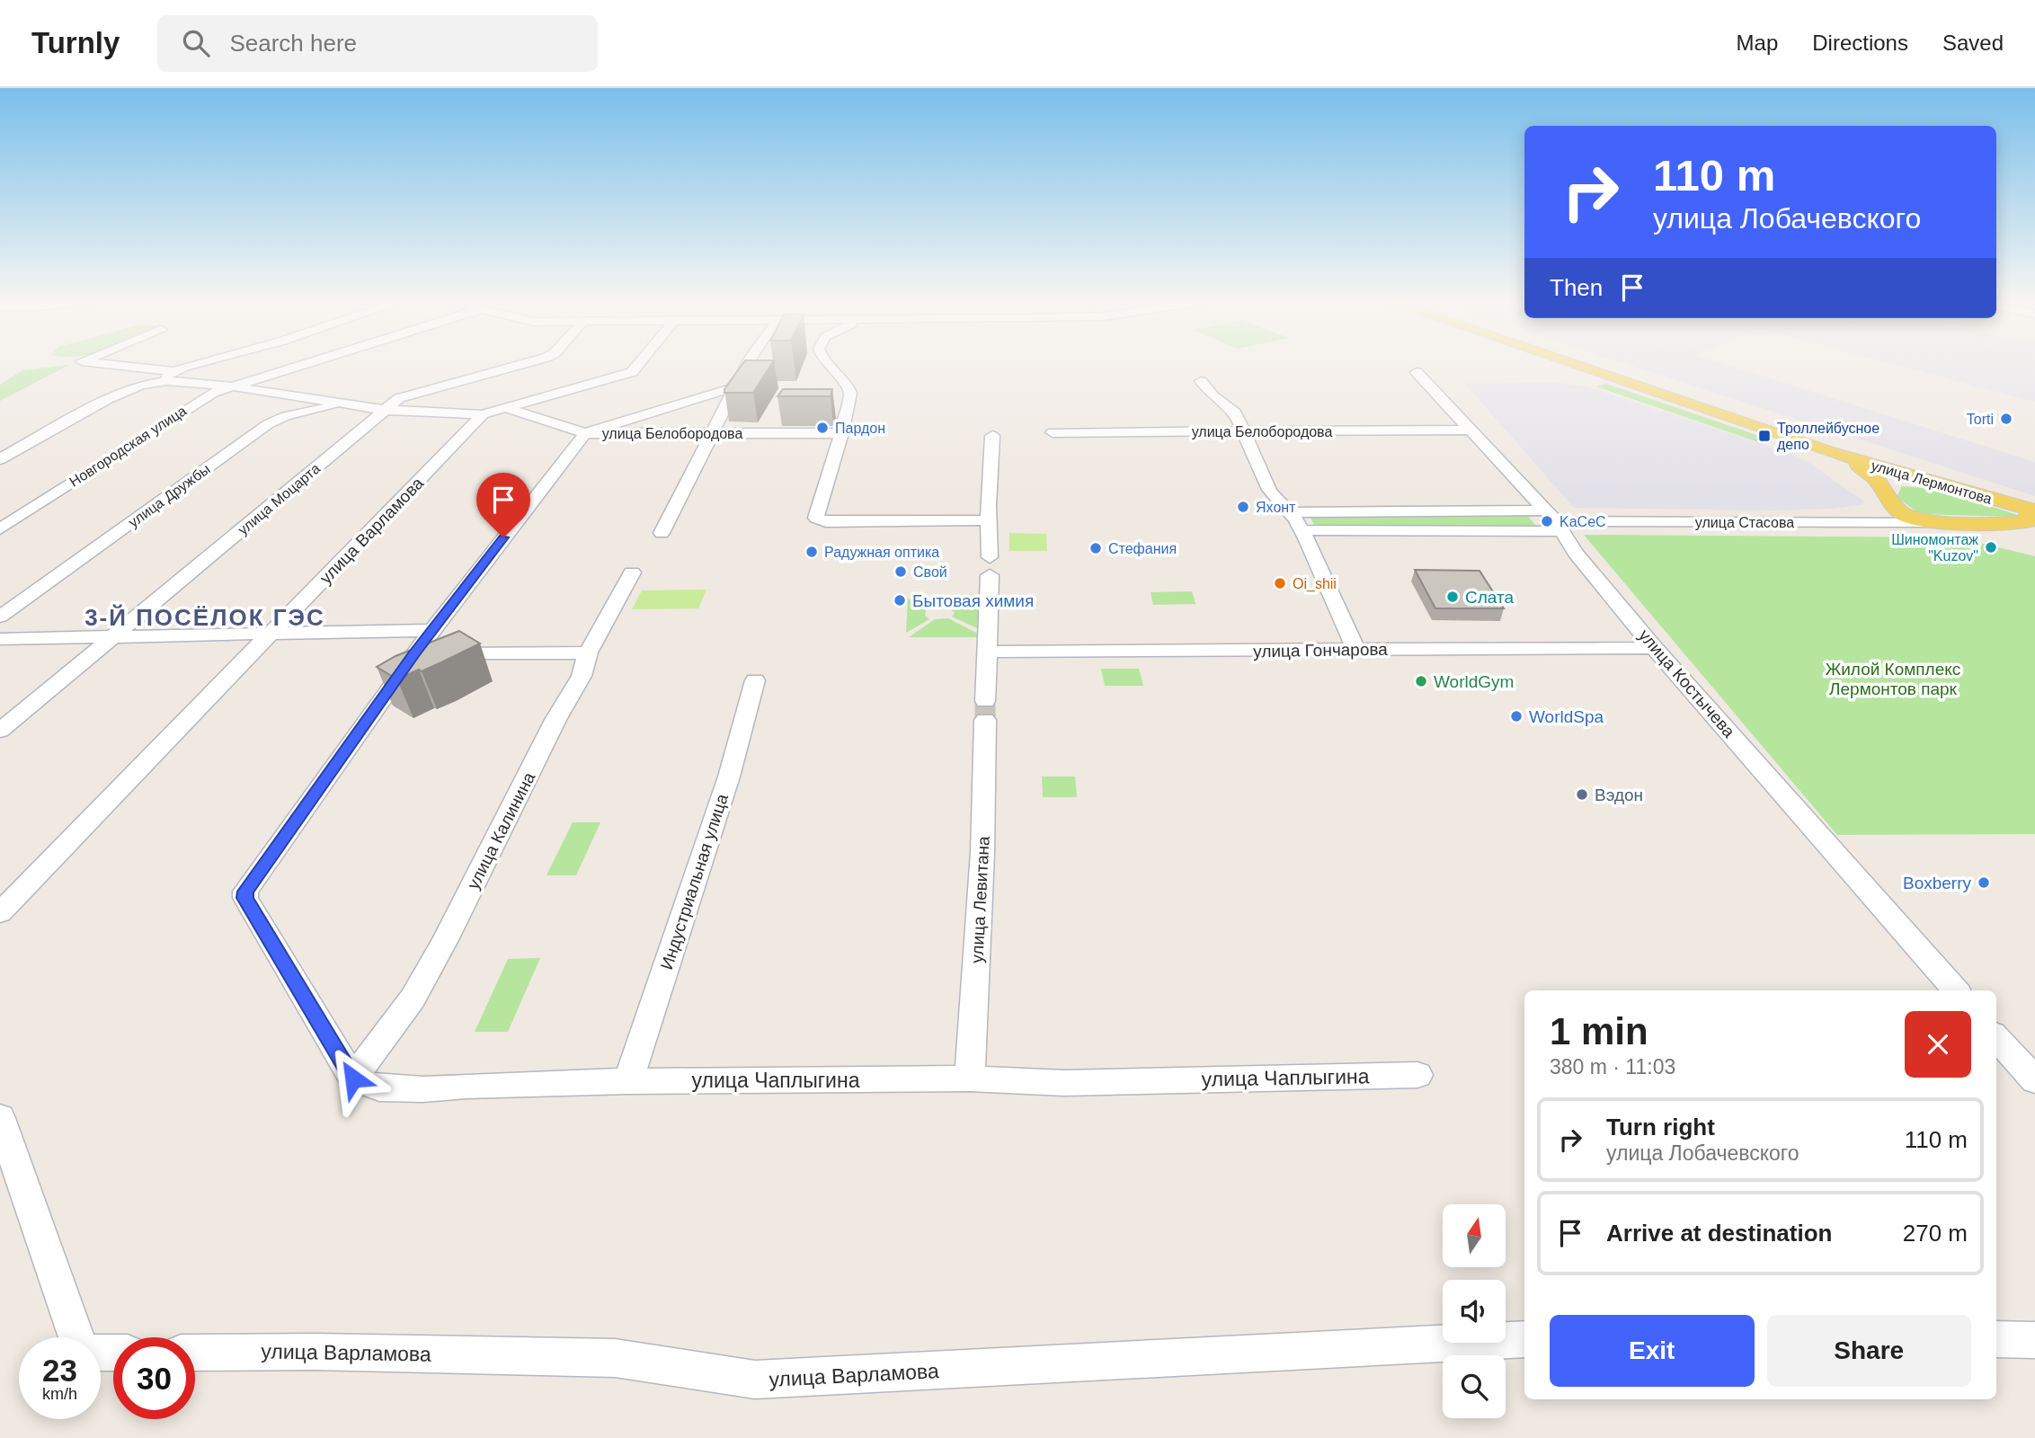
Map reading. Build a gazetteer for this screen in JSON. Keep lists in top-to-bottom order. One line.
{"streets":{"main road":["улица Лермонтова"],"street":["улица Белобородова","Новгородская улица","улица Дружбы","улица Моцарта","улица Стасова","улица Варламова","улица Гончарова","улица Костычева","улица Калинина","Индустриальная улица","улица Левитана","улица Чаплыгина"]},"crossings":[["улица Белобородова","улица Костычева"],["улица Лермонтова","улица Стасова"],["улица Стасова","улица Костычева"],["улица Гончарова","улица Костычева"],["улица Гончарова","улица Левитана"],["улица Калинина","улица Чаплыгина"],["Индустриальная улица","улица Чаплыгина"],["улица Левитана","улица Чаплыгина"]],"districts":["3-Й ПОСЁЛОК ГЭС"],"parks":["Жилой Комплекс Лермонтов парк"],"places":{"other":["Torti","Пардон","Яхонт","KaCeC","Шиномонтаж \"Kuzov\"","Стефания","Радужная оптика","Свой","Oi_shii","Слата","Бытовая химия","WorldGym","WorldSpa","Вэдон","Boxberry"],"transit":["Троллейбусное депо"]},"north":"top","page":{"header":"Turnly","search":"Search here","nav":["Map","Directions","Saved"],"turn":["110 m","улица Лобачевского"],"then":"Then","heading":["1 min","380 m · 11:03"],"list":[{"name":"Turn right","note":"улица Лобачевского","value":"110 m"},{"name":"Arrive at destination","value":"270 m"}],"buttons":["Exit","Share"],"speed":"23 km/h","limit":"30"}}
